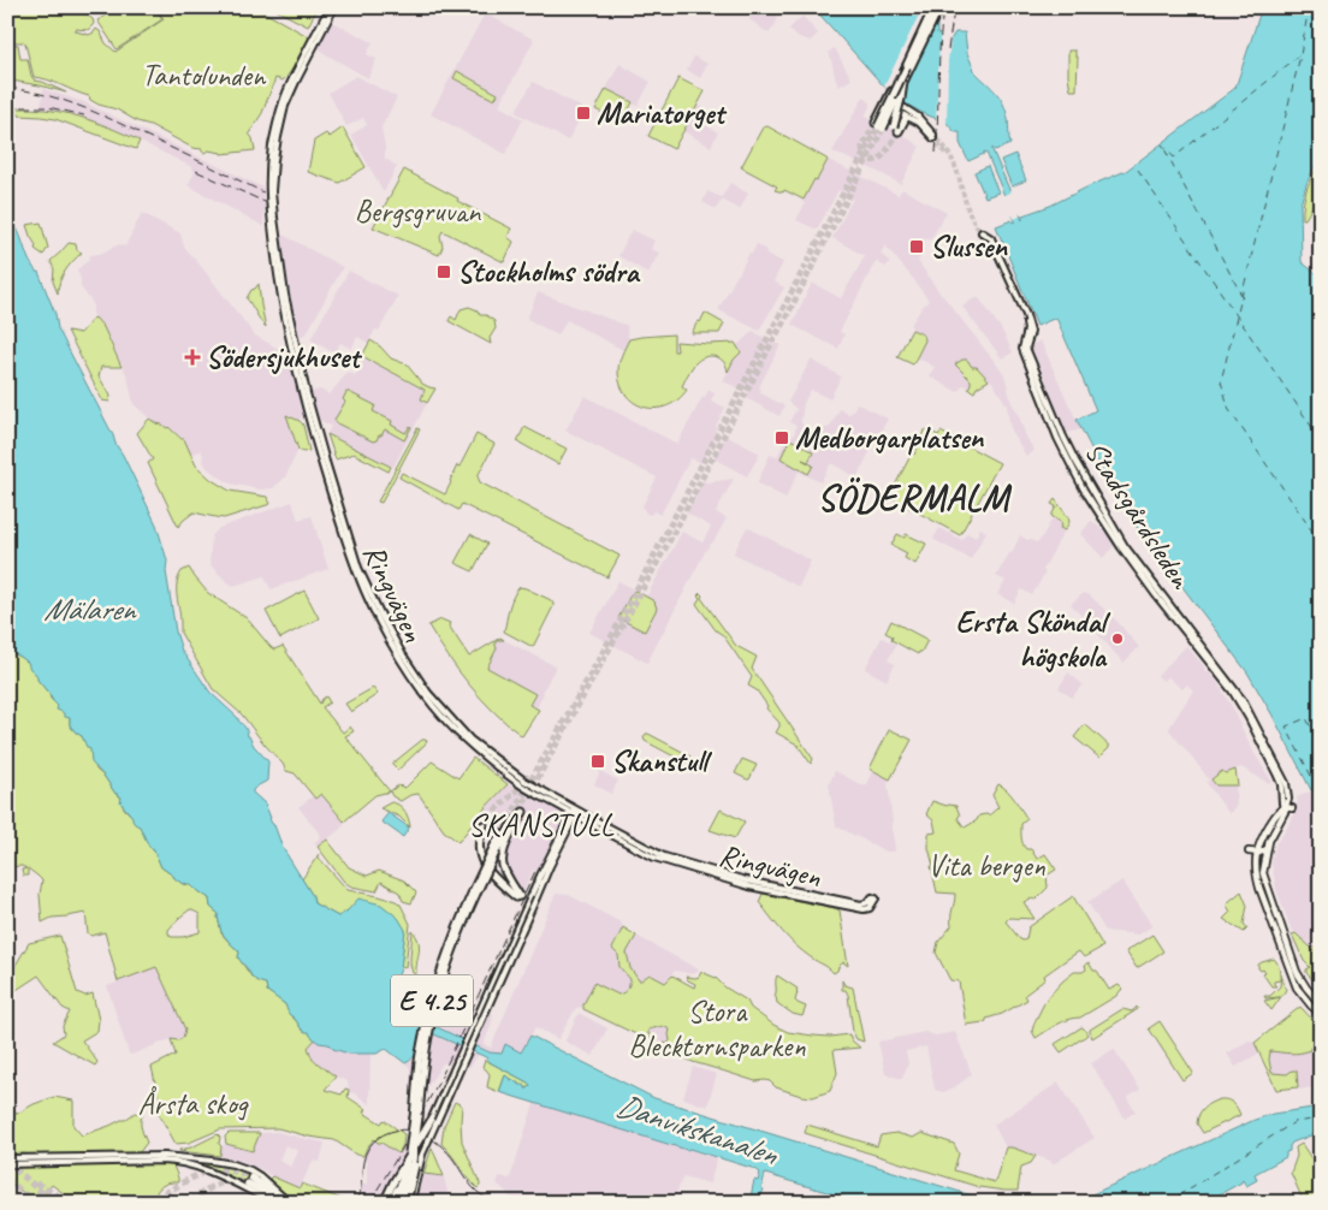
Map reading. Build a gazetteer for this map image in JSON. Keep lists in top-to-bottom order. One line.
{"streets":{"highway":["E 4.25"],"main road":["Stadsgårdsleden","Ringvägen"]},"districts":["SÖDERMALM","SKANSTULL"],"water":["Mälaren","Danvikskanalen"],"parks":["Tantolunden","Bergsgruvan","Vita bergen","Stora Blecktornsparken","Årsta skog"],"places":{"transit":["Mariatorget","Slussen","Stockholms södra","Medborgarplatsen","Skanstull"],"health":["Södersjukhuset"],"other":["Ersta Sköndal högskola"]}}
